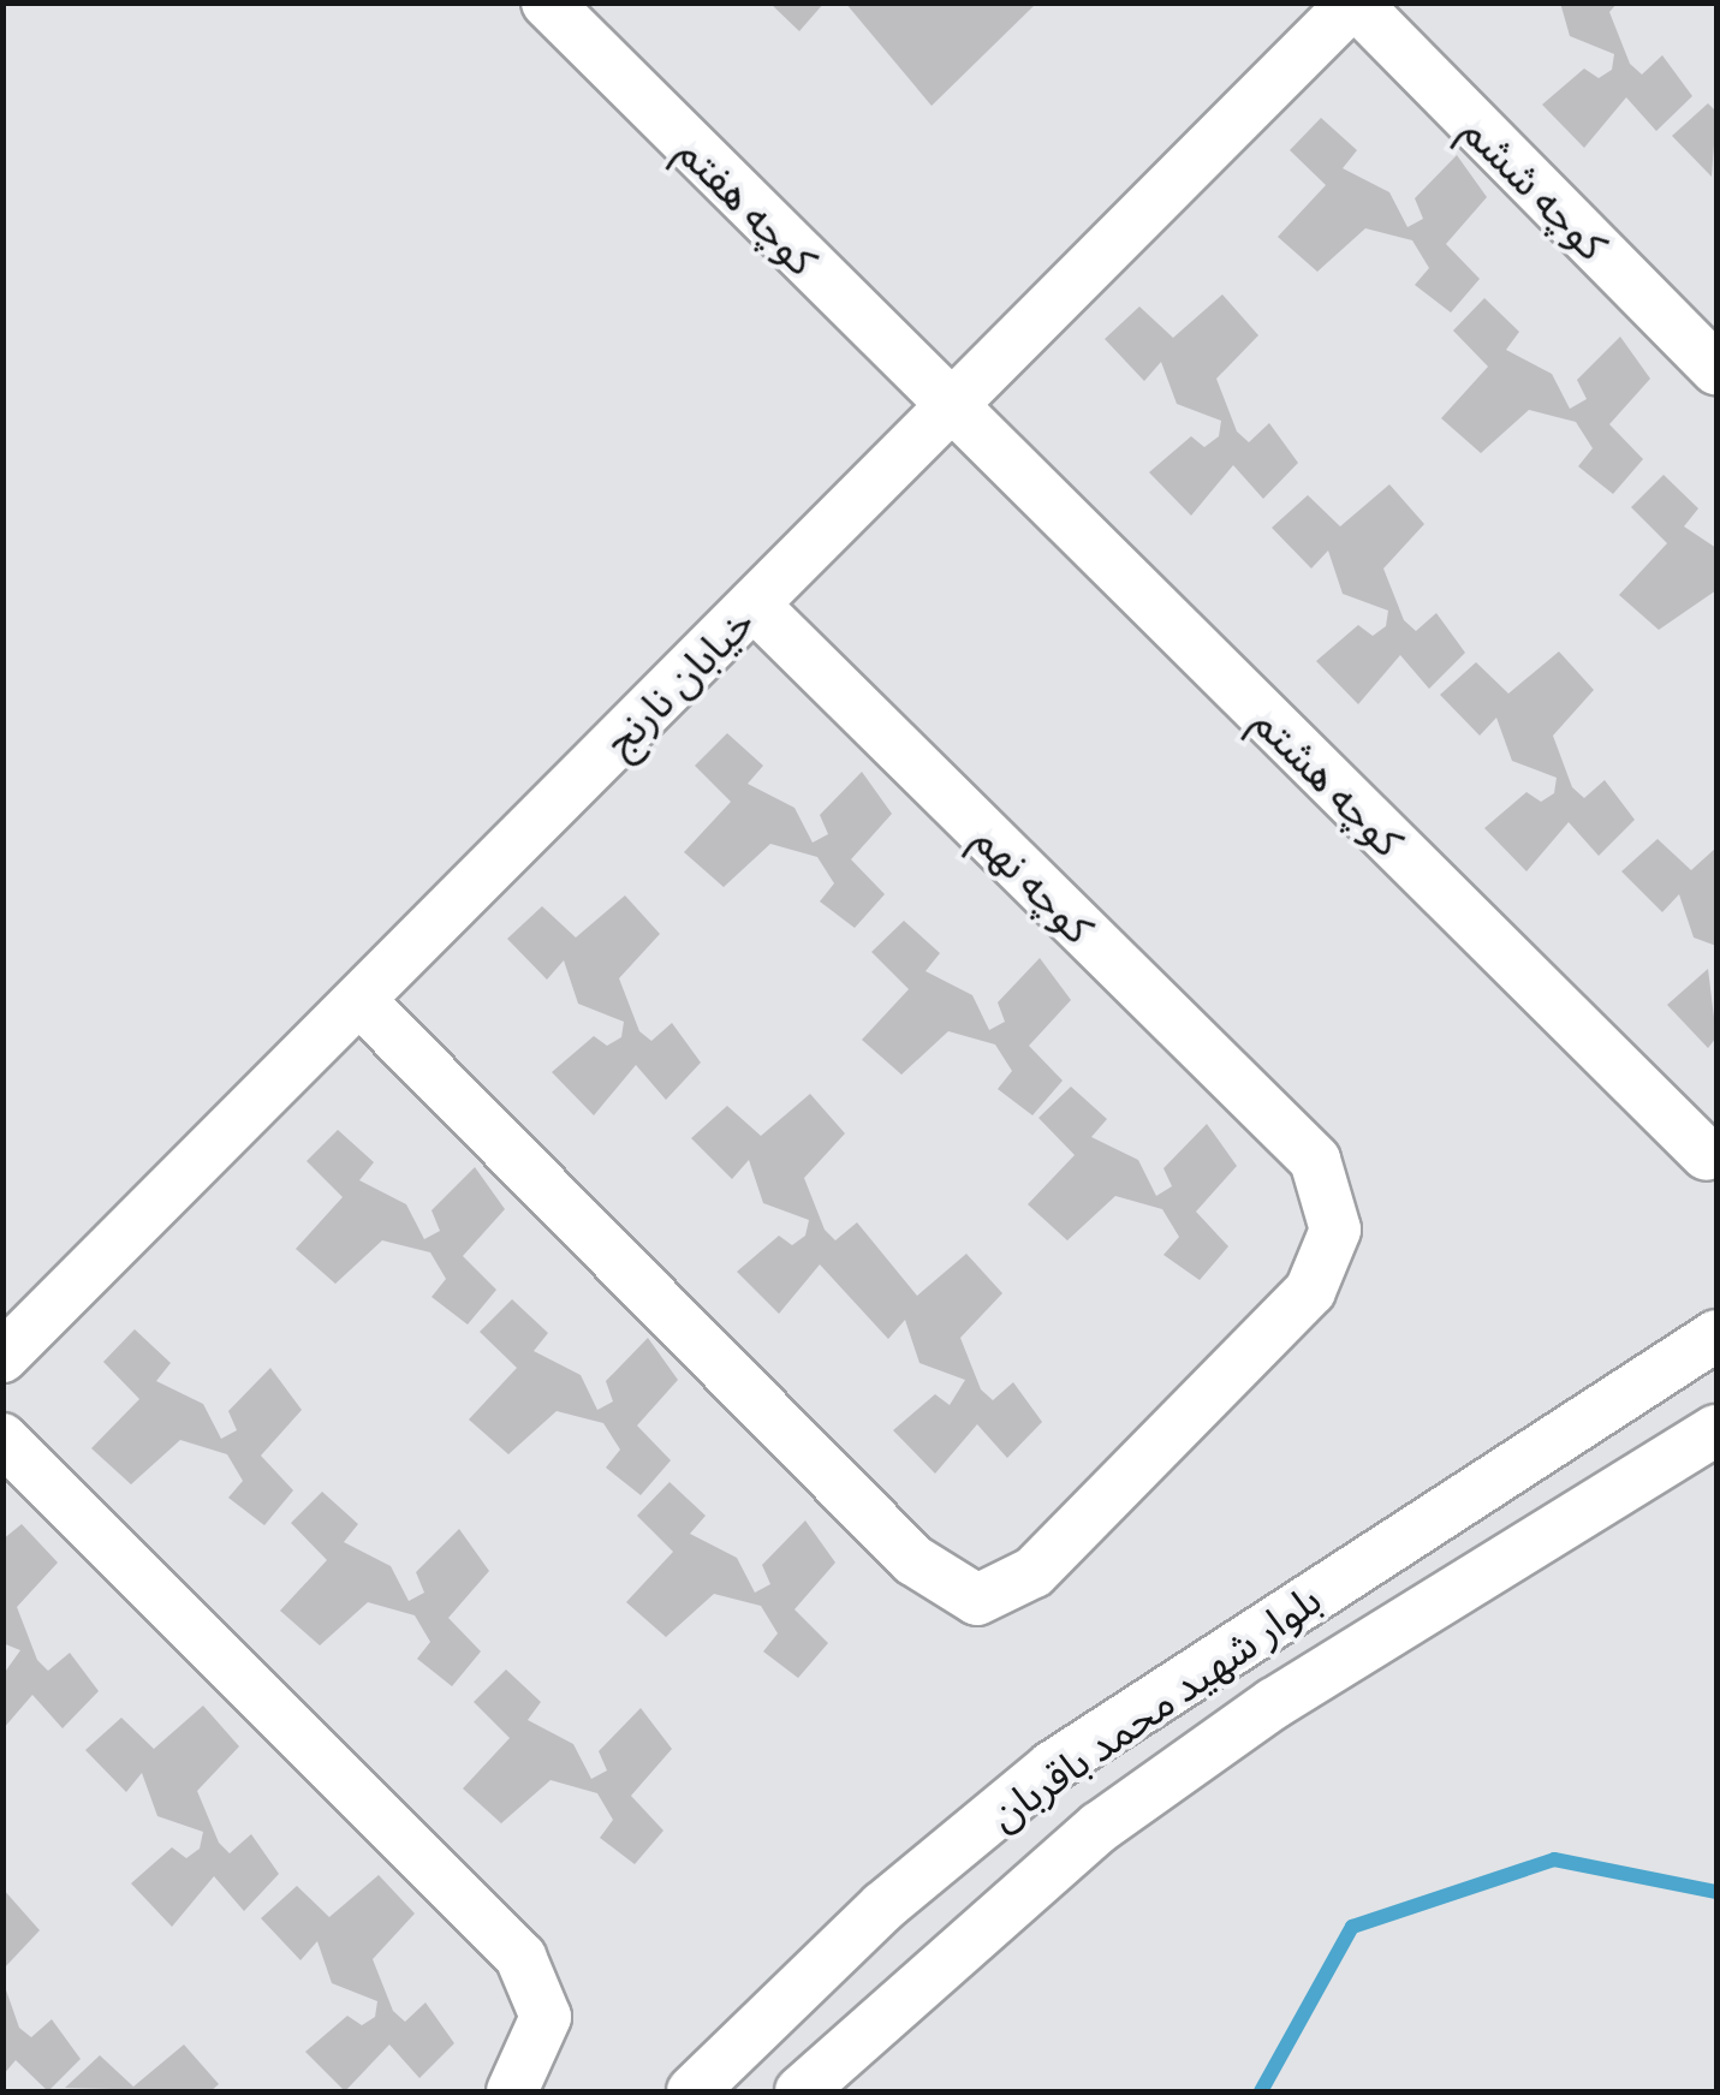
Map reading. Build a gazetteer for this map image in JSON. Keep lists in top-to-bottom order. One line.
{"streets":{"street":["کوچه ششم","کوچه هفتم","خیابان نارنج","کوچه هشتم","کوچه نهم","بلوار شهید محمد باقربان"]},"crossings":[["کوچه ششم","خیابان نارنج"],["کوچه هفتم","خیابان نارنج"],["کوچه هفتم","کوچه هشتم"],["خیابان نارنج","کوچه هشتم"],["خیابان نارنج","کوچه نهم"]]}
